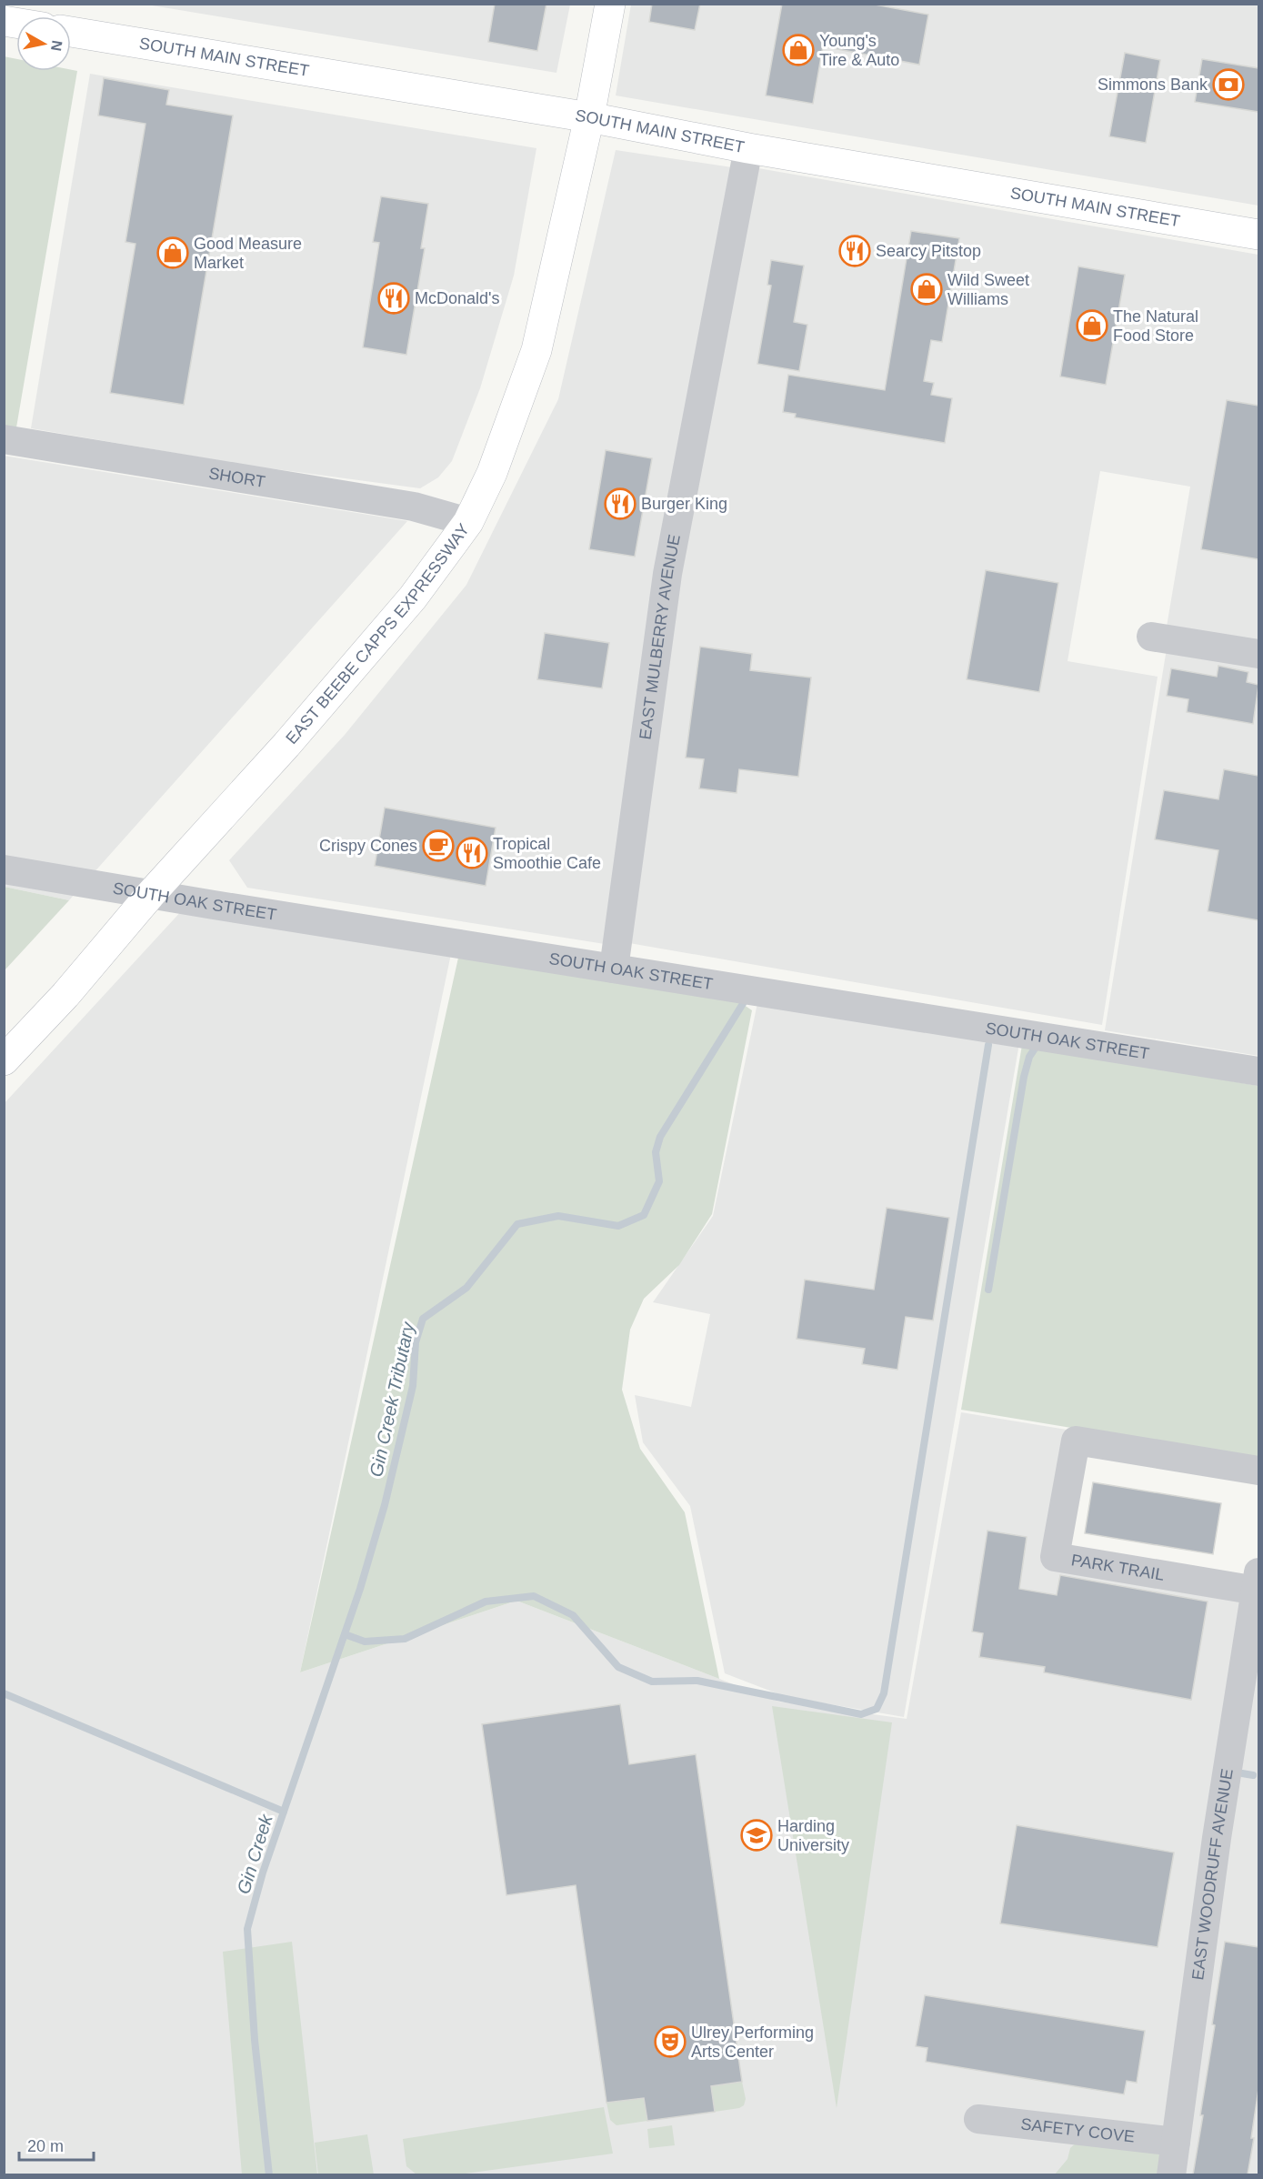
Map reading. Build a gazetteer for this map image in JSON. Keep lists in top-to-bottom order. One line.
{"streets":{"main road":["SOUTH MAIN STREET","EAST BEEBE CAPPS EXPRESSWAY"],"street":["SHORT","EAST MULBERRY AVENUE","SOUTH OAK STREET","PARK TRAIL","EAST WOODRUFF AVENUE","SAFETY COVE"]},"crossings":[["SOUTH MAIN STREET","EAST BEEBE CAPPS EXPRESSWAY"],["SOUTH MAIN STREET","EAST MULBERRY AVENUE"],["SHORT","EAST BEEBE CAPPS EXPRESSWAY"],["EAST BEEBE CAPPS EXPRESSWAY","SOUTH OAK STREET"],["EAST MULBERRY AVENUE","SOUTH OAK STREET"],["PARK TRAIL","EAST WOODRUFF AVENUE"],["EAST WOODRUFF AVENUE","SAFETY COVE"]],"water":["Gin Creek Tributary","Gin Creek"],"places":{"shop":["Young's Tire & Auto","Good Measure Market","Wild Sweet Williams","The Natural Food Store"],"bank":["Simmons Bank"],"restaurant":["Searcy Pitstop","McDonald's","Burger King","Tropical Smoothie Cafe"],"cafe":["Crispy Cones"],"school or university":["Harding University"],"theatre":["Ulrey Performing Arts Center"]},"scale_bar":"20 m","north":"right"}
